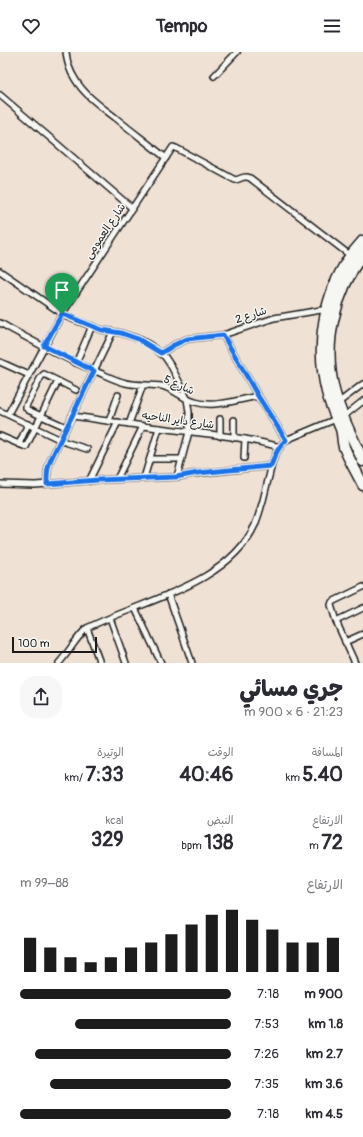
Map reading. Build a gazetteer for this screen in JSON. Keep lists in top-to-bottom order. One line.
{"streets":{"street":["شارع العمومى","شارع 2","شارع 5","شارع داير الناحيه"]},"crossings":[["شارع العمومى","شارع 5"]],"scale_bar":"100 m","page":{"header":"Tempo","scale":"100 m","heading":["جري مسائي","21:23 · 6 × 900 m"],"stats":[["المسافة","5.40 km"],["الوقت","40:46"],["الوتيرة","7:33 /km"],["الارتفاع","72 m"],["النبض","138 bpm"],["kcal","329"]],"chart":["الارتفاع","88–99 m"],"list":[{"name":"900 m","note":"7:18"},{"name":"1.8 km","note":"7:53"},{"name":"2.7 km","note":"7:26"},{"name":"3.6 km","note":"7:35"},{"name":"4.5 km","note":"7:18"}]}}
